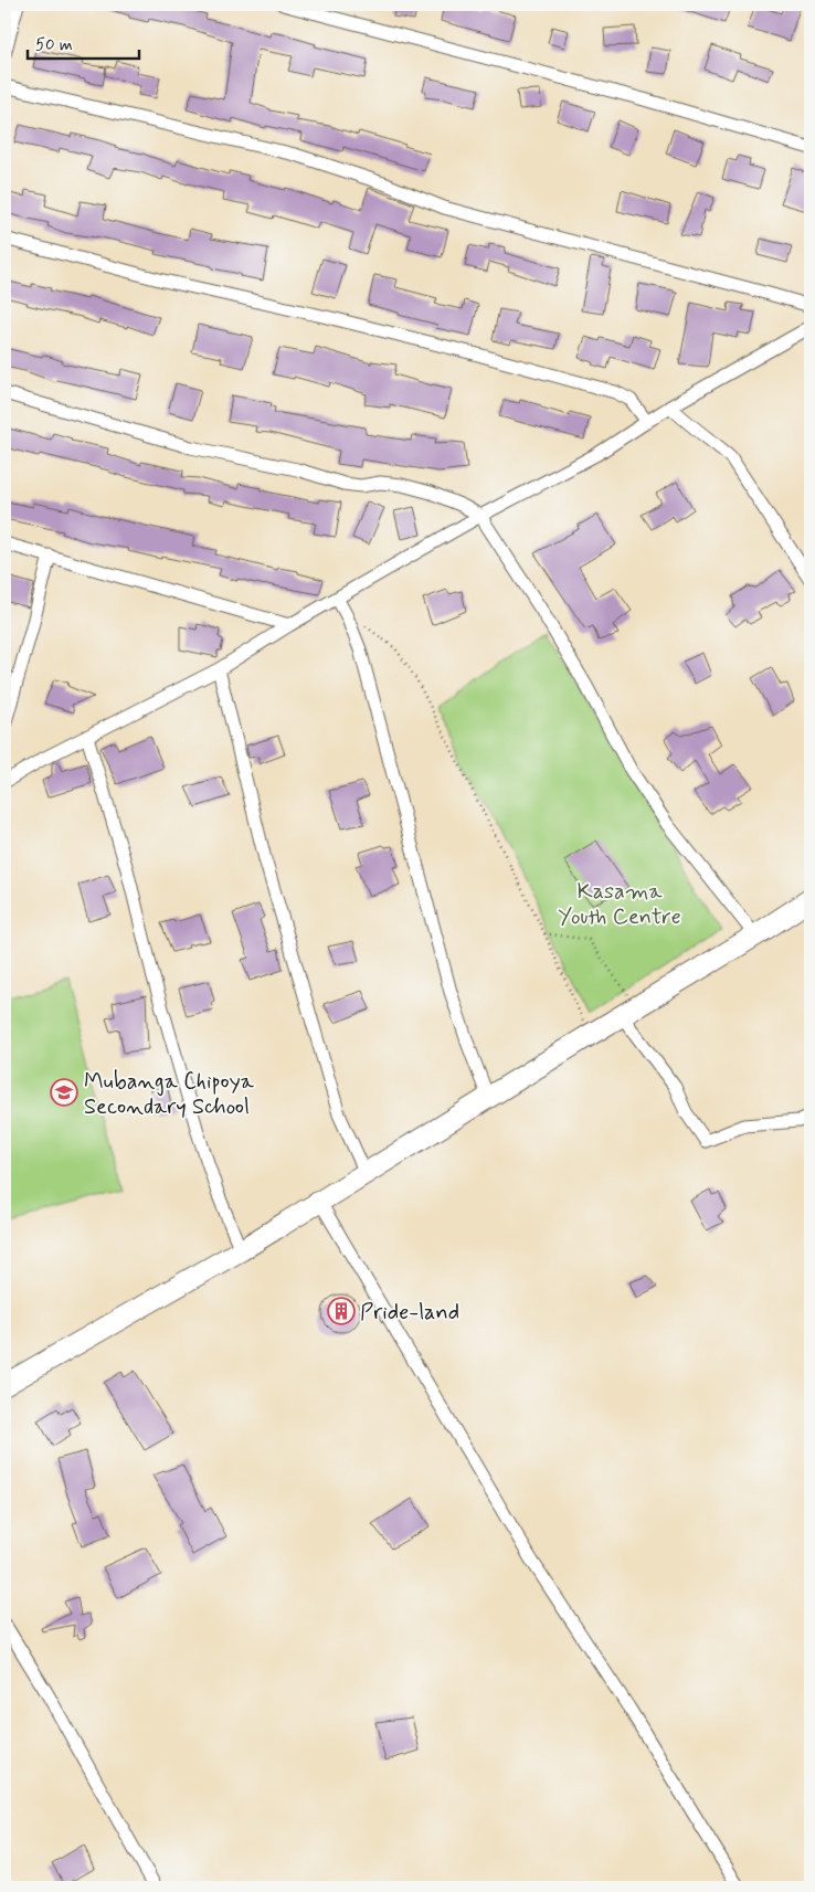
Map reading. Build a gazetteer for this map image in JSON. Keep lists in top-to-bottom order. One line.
{"parks":["Kasama Youth Centre"],"places":{"school or university":["Mubanga Chipoya Secondary School"],"building":["Pride-land"]},"scale_bar":"50 m"}
